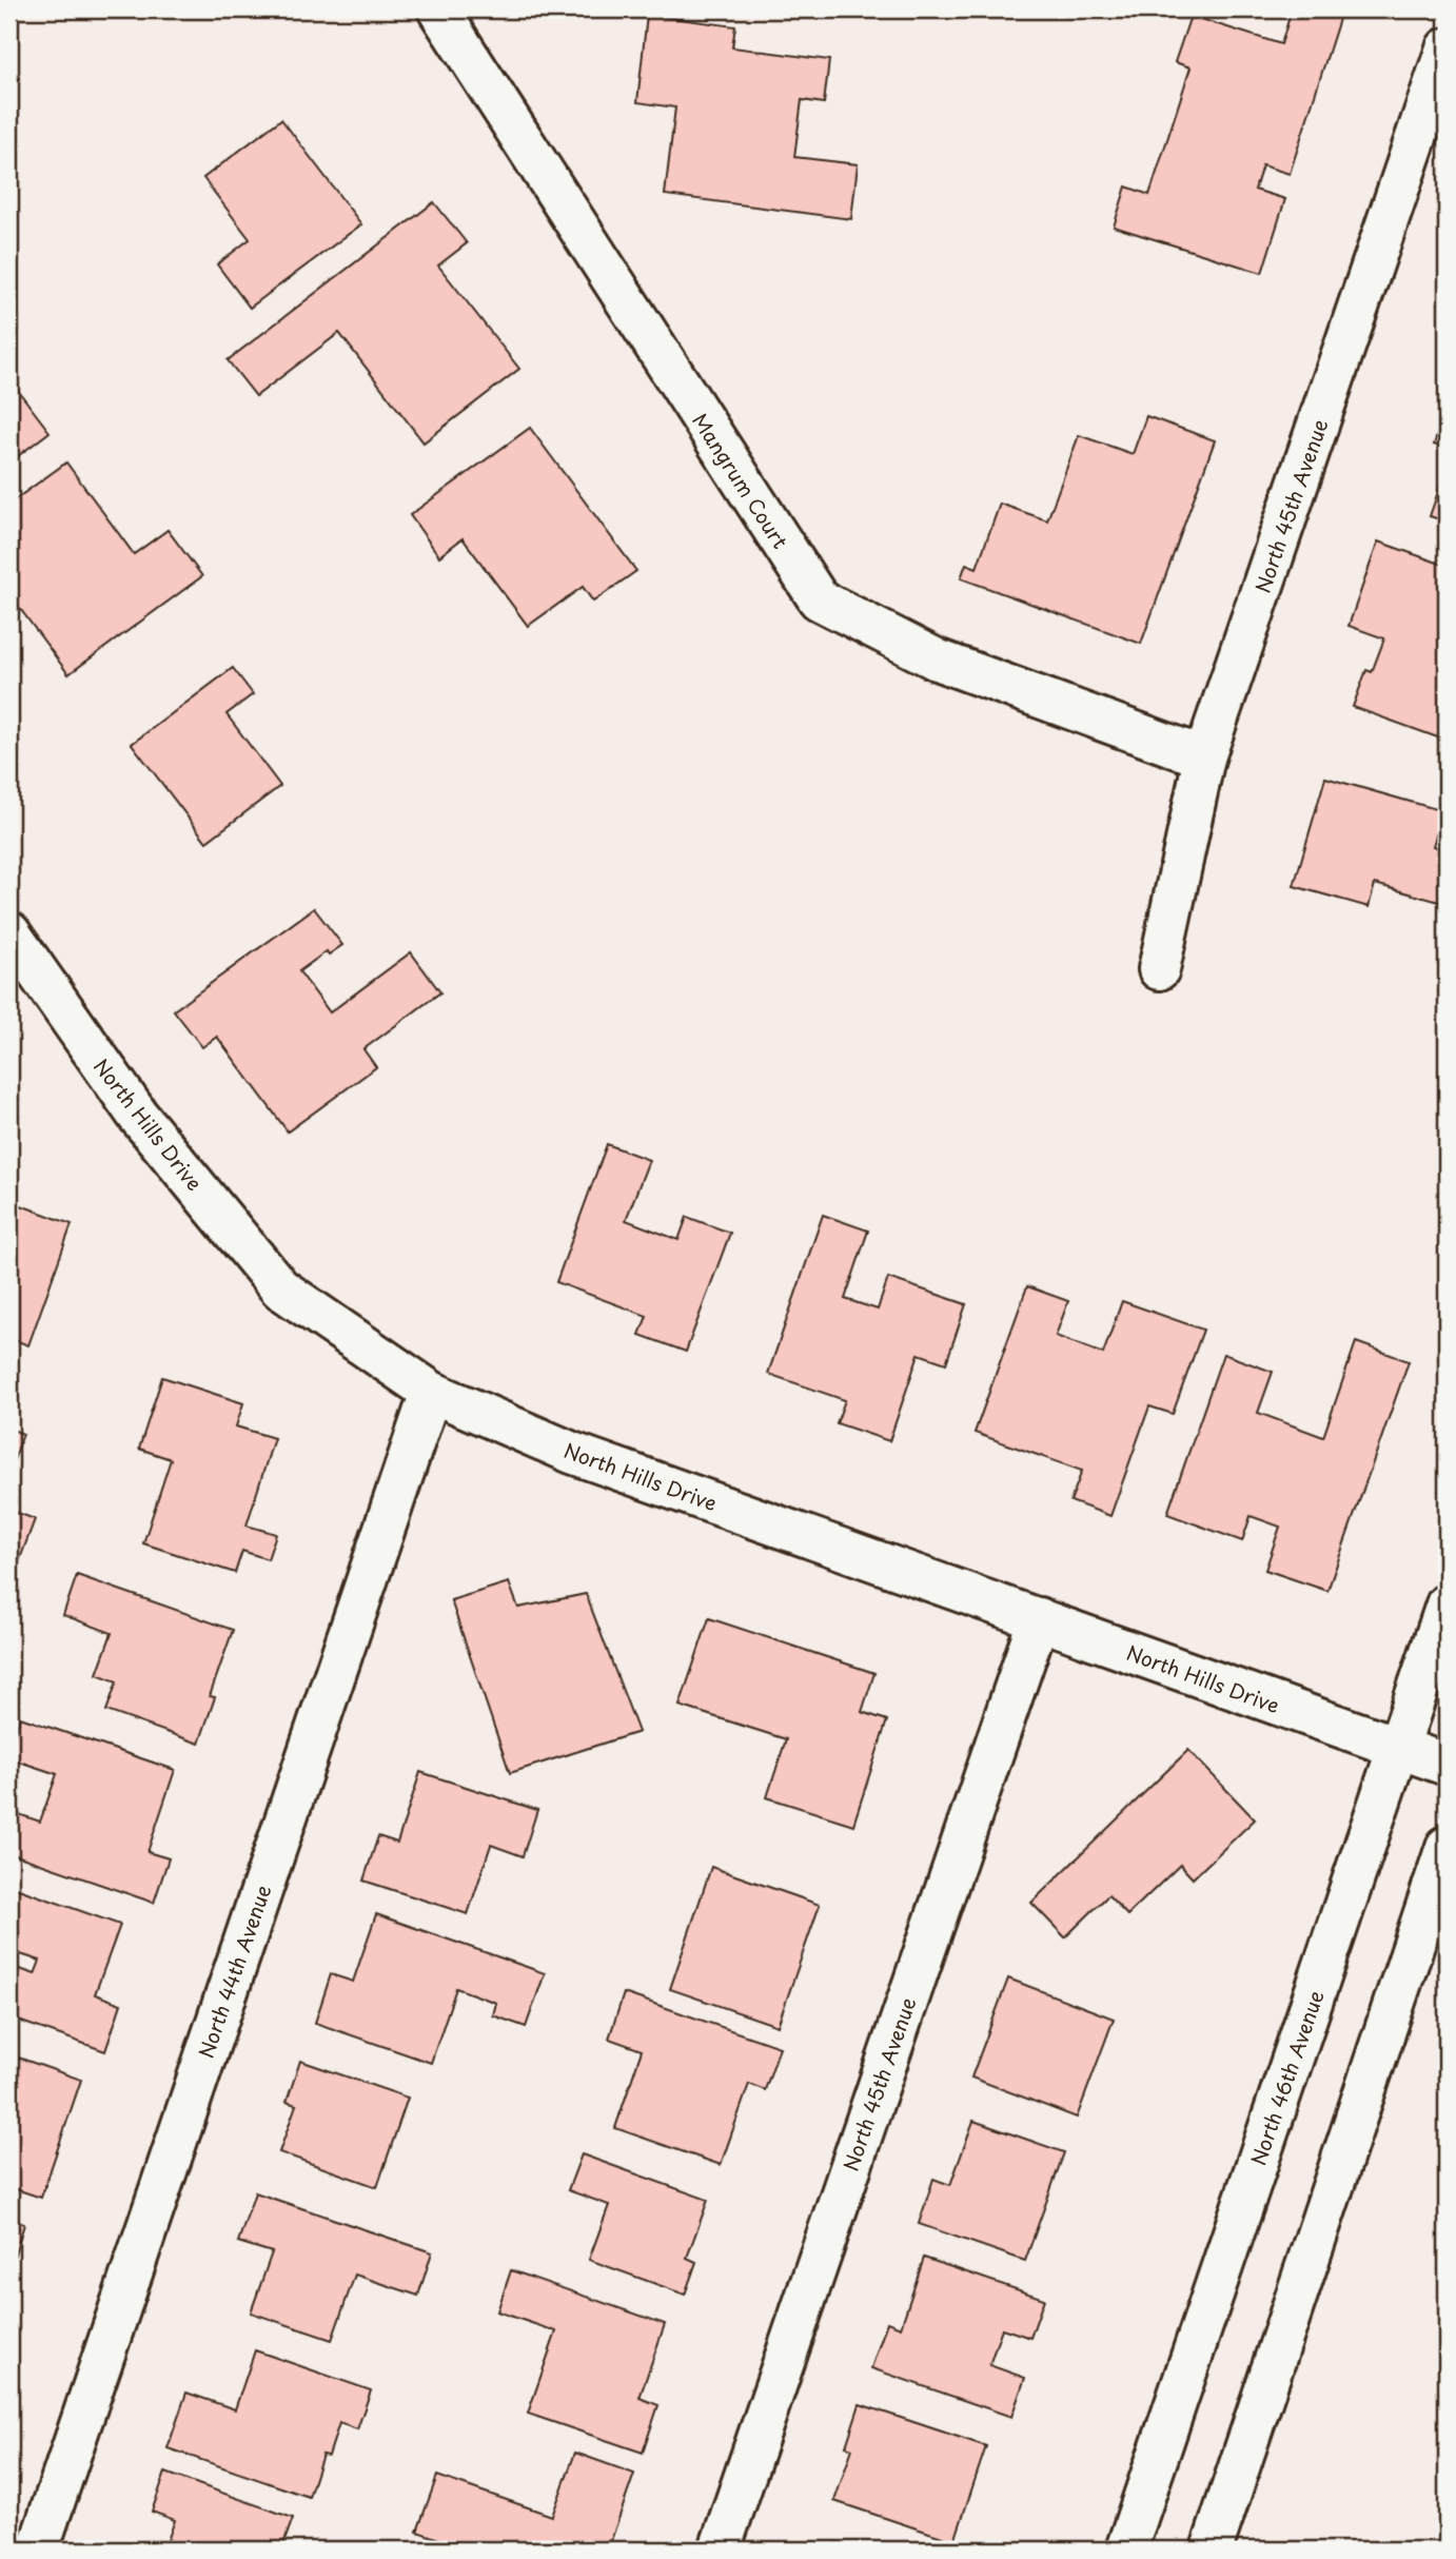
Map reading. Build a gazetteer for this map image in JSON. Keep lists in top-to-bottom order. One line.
{"streets":{"street":["Mangrum Court","North 45th Avenue","North Hills Drive","North 44th Avenue","North 46th Avenue"]},"crossings":[["Mangrum Court","North 45th Avenue"],["North 45th Avenue","North Hills Drive"],["North Hills Drive","North 44th Avenue"],["North Hills Drive","North 46th Avenue"]]}
